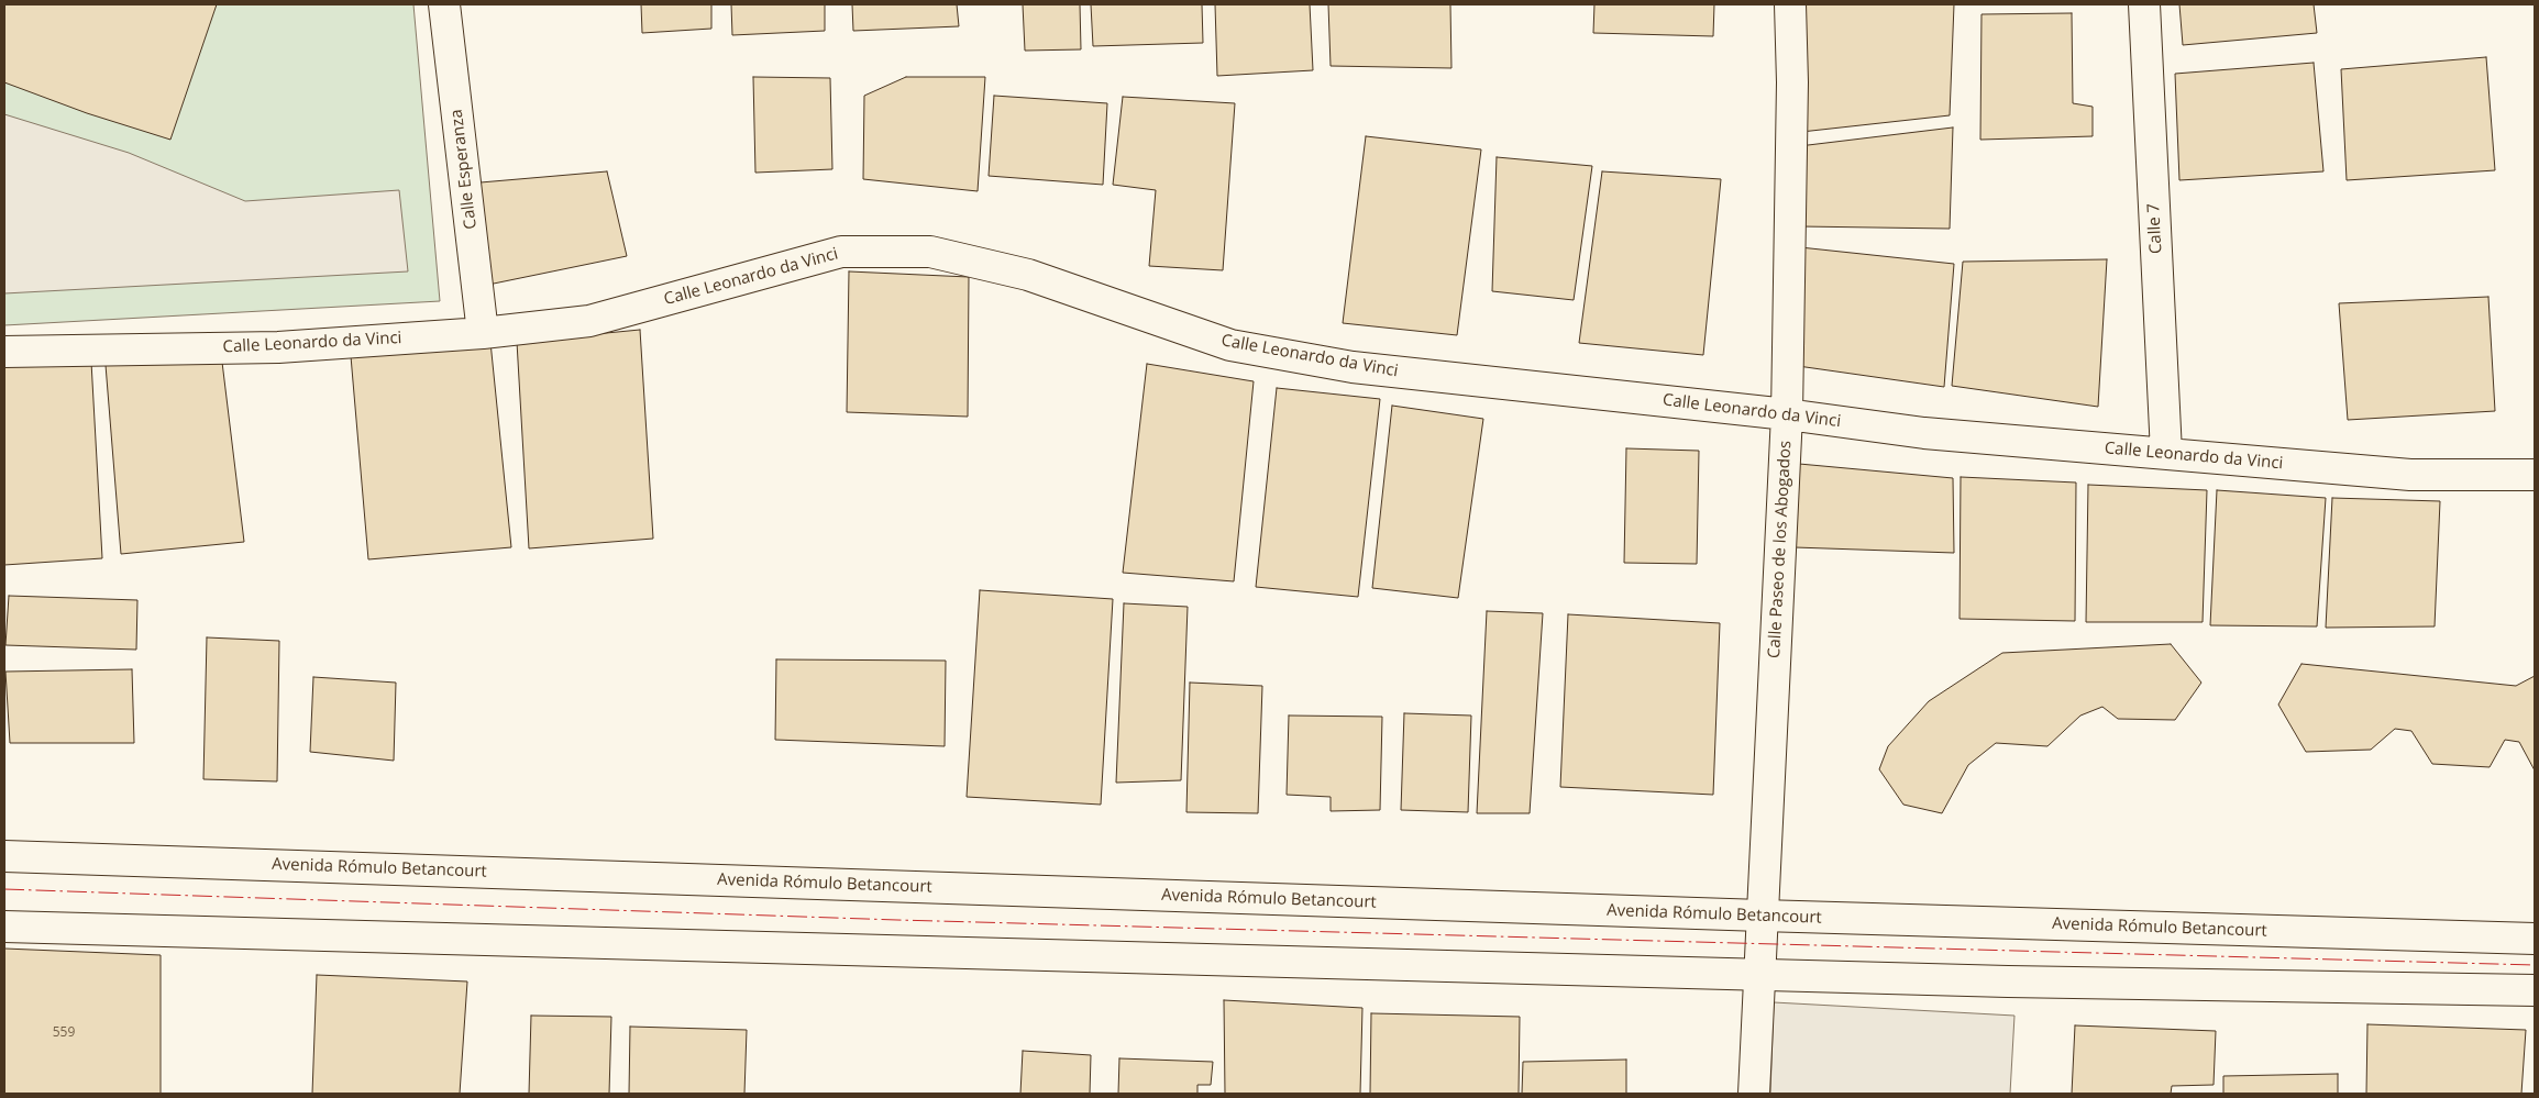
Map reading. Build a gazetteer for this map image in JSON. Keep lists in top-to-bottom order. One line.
{"streets":{"main road":["Calle Esperanza","Calle 7","Calle Leonardo da Vinci","Calle Paseo de los Abogados","Avenida Rómulo Betancourt"]},"crossings":[["Calle Esperanza","Calle Leonardo da Vinci"],["Calle 7","Calle Leonardo da Vinci"],["Calle Leonardo da Vinci","Calle Paseo de los Abogados"],["Calle Paseo de los Abogados","Avenida Rómulo Betancourt"]],"house_numbers":["559"]}
